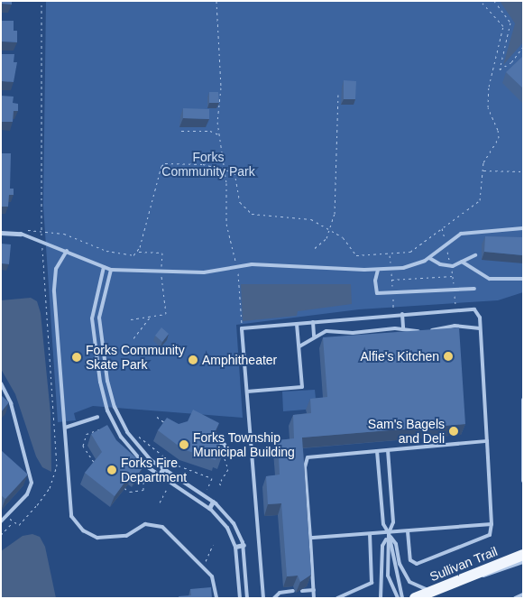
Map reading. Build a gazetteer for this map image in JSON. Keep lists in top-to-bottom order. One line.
{"streets":{"main road":["Sullivan Trail"]},"parks":["Forks Community Park"],"places":["Alfie's Kitchen","Forks Community Skate Park","Amphitheater","Sam's Bagels and Deli","Forks Township Municipal Building","Forks Fire Department"]}
